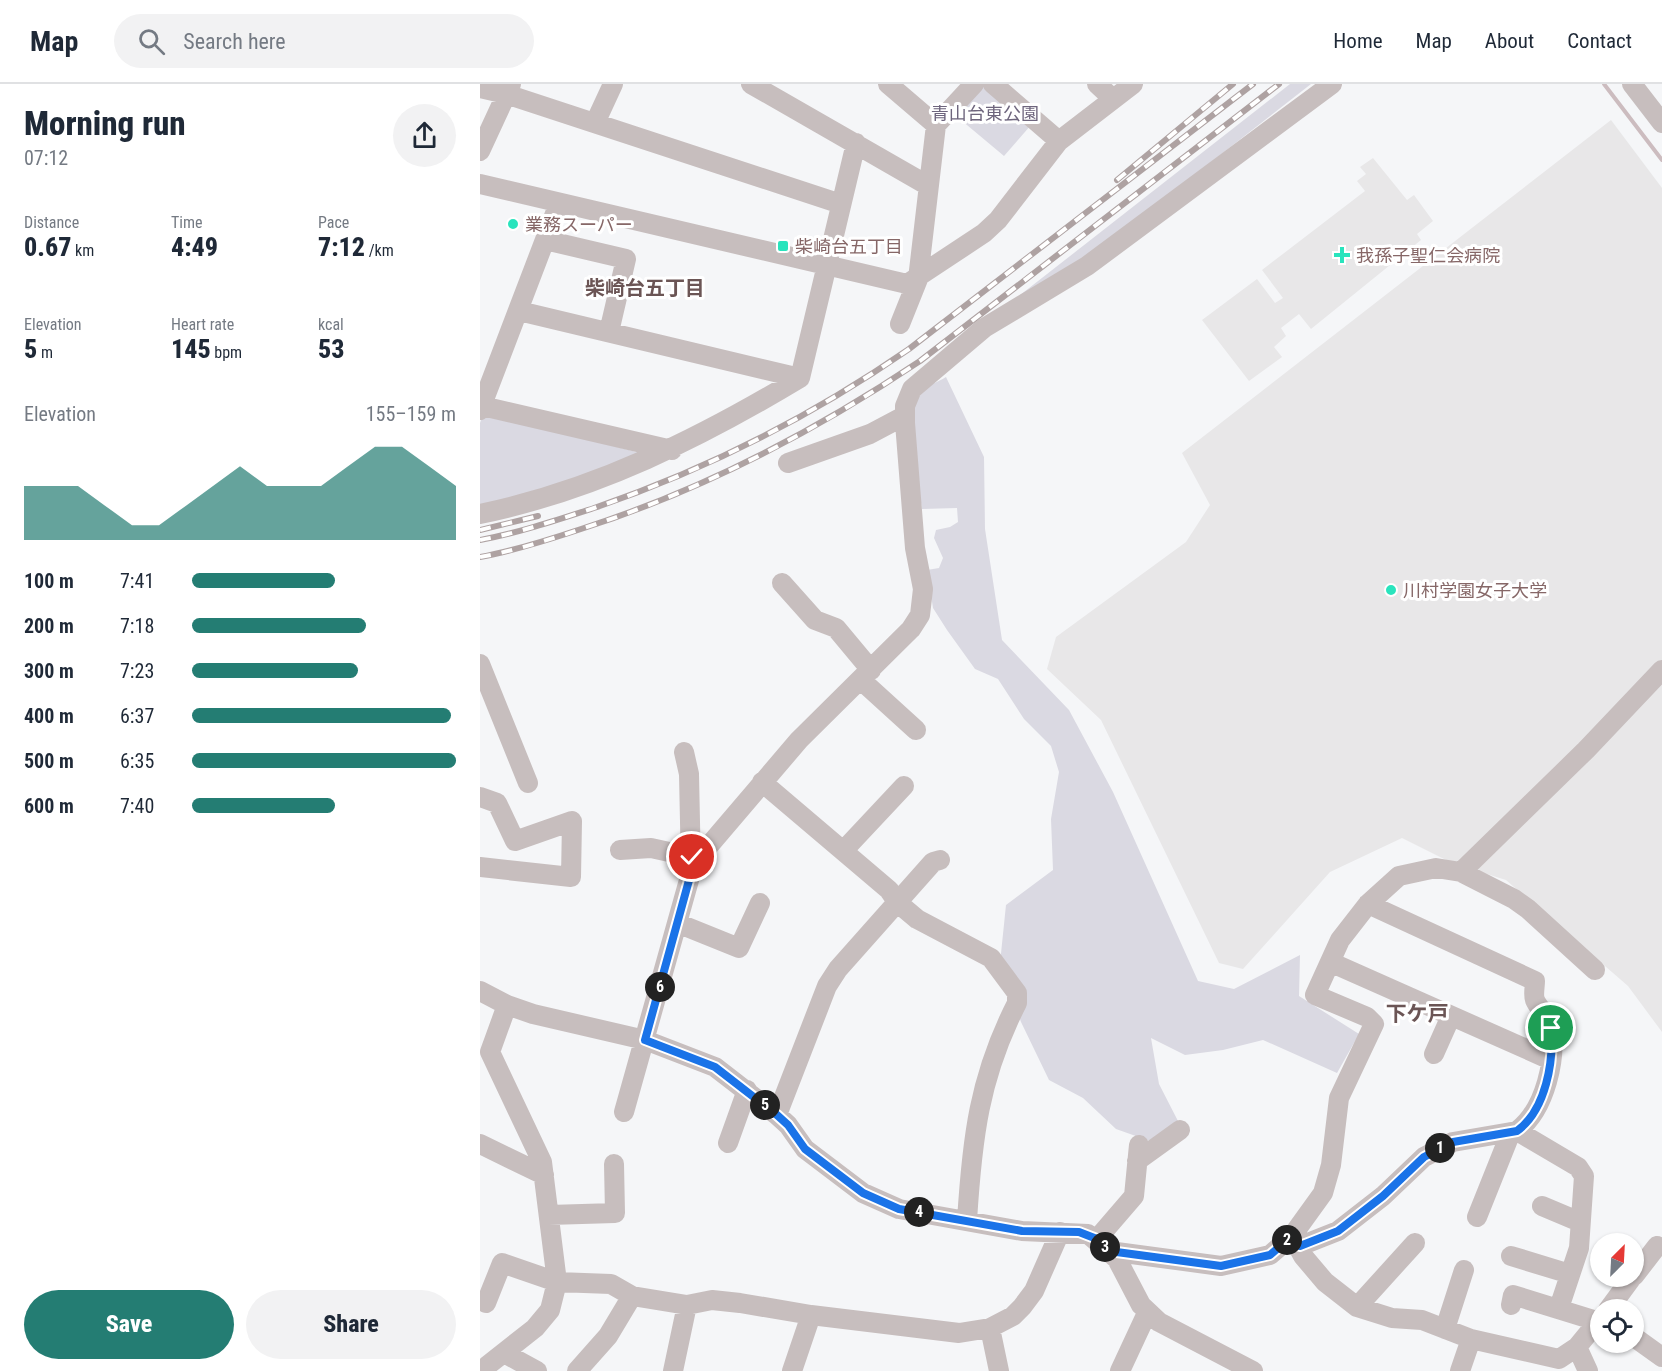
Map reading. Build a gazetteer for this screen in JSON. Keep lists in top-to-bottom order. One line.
{"districts":["柴崎台五丁目","下ケ戸"],"parks":["青山台東公園"],"places":{"other":["業務スーパー","川村学園女子大学"],"transit":["柴崎台五丁目"],"health":["我孫子聖仁会病院"]},"north":"top right","page":{"header":"Map","search":"Search here","nav":["Home","Map","About","Contact"],"heading":["Morning run","07:12"],"stats":[["Distance","0.67 km"],["Time","4:49"],["Pace","7:12 /km"],["Elevation","5 m"],["Heart rate","145 bpm"],["kcal","53"]],"chart":["Elevation","155–159 m"],"list":[{"name":"100 m","note":"7:41"},{"name":"200 m","note":"7:18"},{"name":"300 m","note":"7:23"},{"name":"400 m","note":"6:37"},{"name":"500 m","note":"6:35"},{"name":"600 m","note":"7:40"}],"pins":["6","5","1","4","2","3"],"buttons":["Save","Share"]}}
